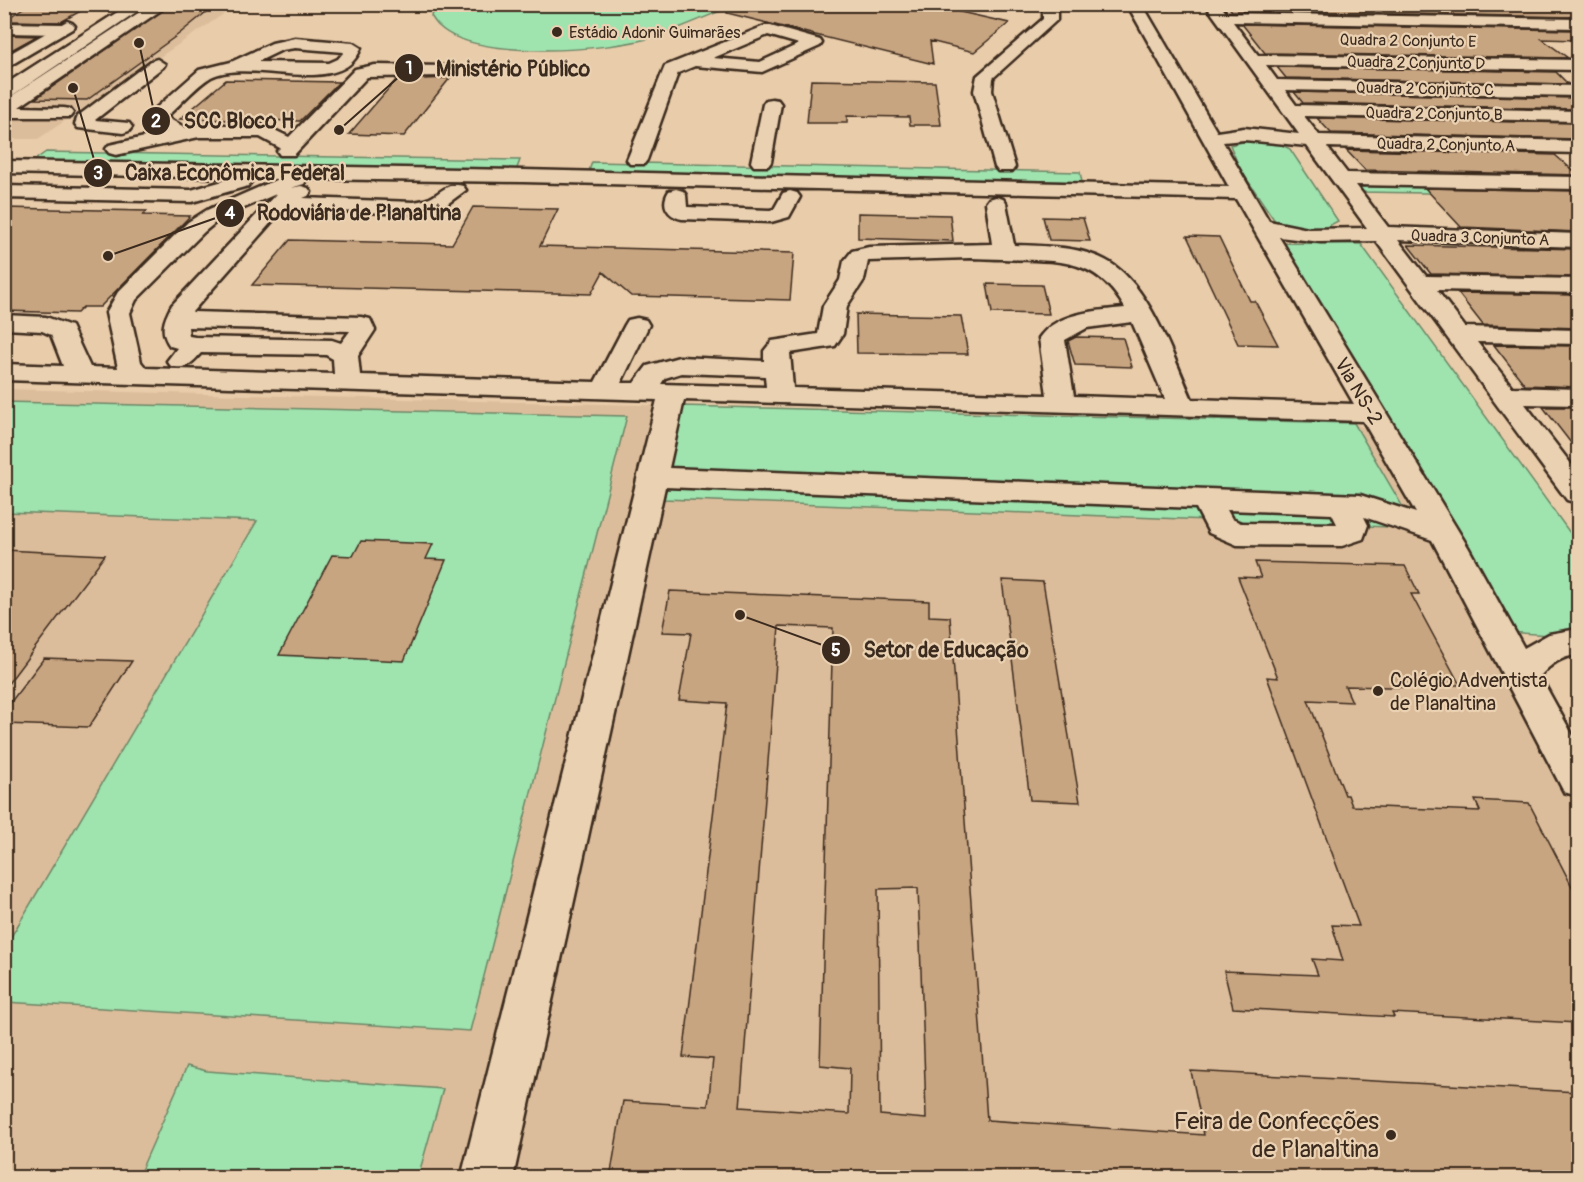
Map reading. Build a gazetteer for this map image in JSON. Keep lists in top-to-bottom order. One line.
{"streets":{"street":["Quadra 2 Conjunto D","Quadra 2 Conjunto C","Quadra 2 Conjunto B","Quadra 2 Conjunto A","Quadra 3 Conjunto A","Via NS-2"]},"crossings":[["Quadra 2 Conjunto A","Via NS-2"],["Quadra 3 Conjunto A","Via NS-2"]],"places":["Estádio Adonir Guimarães","SCC Bloco H","Caixa Econômica Federal","Ministério Público","Rodoviária de Planaltina","Setor de Educação","Colégio Adventista de Planaltina","Feira de Confecções de Planaltina"]}
